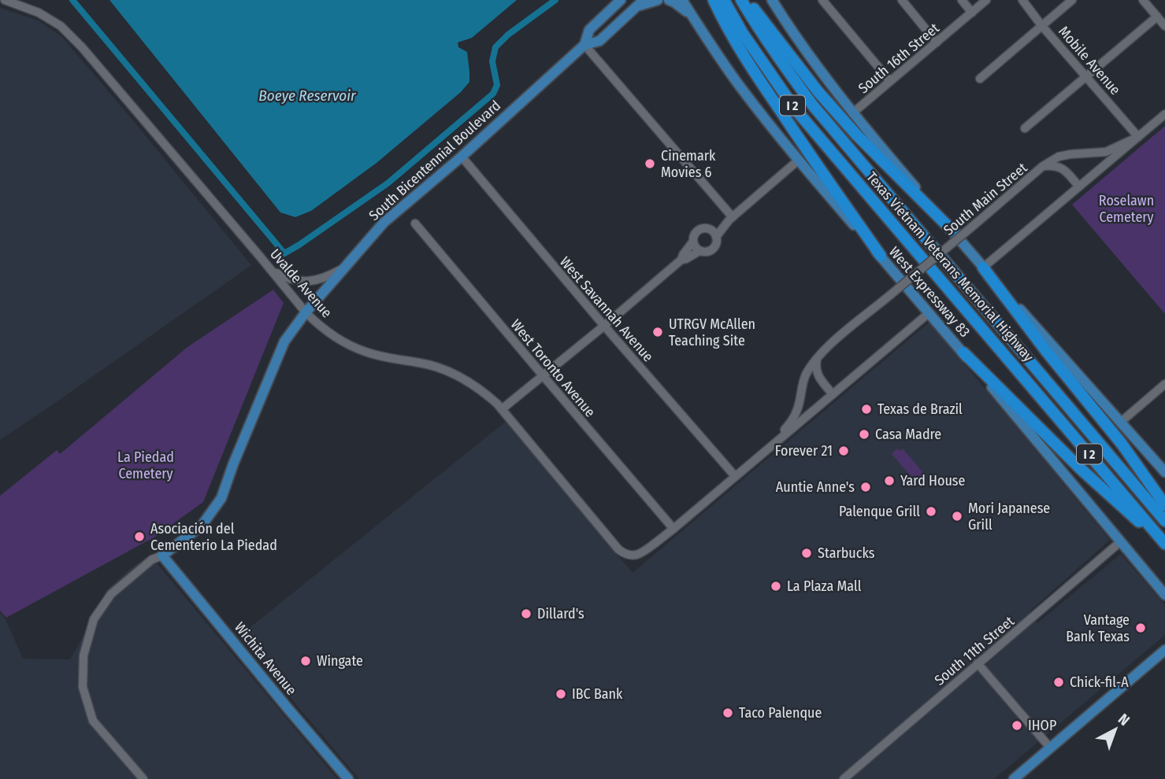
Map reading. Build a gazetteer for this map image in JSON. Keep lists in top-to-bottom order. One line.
{"streets":{"highway":["I 2","Texas Vietnam Veterans Memorial Highway"],"main road":["South Bicentennial Boulevard","West Expressway 83","Wichita Avenue"],"street":["South 16th Street","Mobile Avenue","South Main Street","Uvalde Avenue","West Savannah Avenue","West Toronto Avenue","South 11th Street"]},"crossings":[["Mobile Avenue","South Main Street"],["South Bicentennial Boulevard","Uvalde Avenue"],["South Bicentennial Boulevard","West Savannah Avenue"],["South Bicentennial Boulevard","Wichita Avenue"],["South Main Street","Uvalde Avenue"],["South Main Street","West Expressway 83"],["South Main Street","West Savannah Avenue"],["South Main Street","West Toronto Avenue"],["West Expressway 83","South 11th Street"]],"water":["Boeye Reservoir"],"parks":["Roselawn Cemetery","La Piedad Cemetery"],"places":["Cinemark Movies 6","UTRGV McAllen Teaching Site","Texas de Brazil","Casa Madre","Forever 21","Yard House","Auntie Anne's","Palenque Grill","Mori Japanese Grill","Asociación del Cementerio La Piedad","Starbucks","La Plaza Mall","Dillard's","Vantage Bank Texas","Wingate","Chick-fil-A","IBC Bank","Taco Palenque","IHOP"],"north":"top right"}
